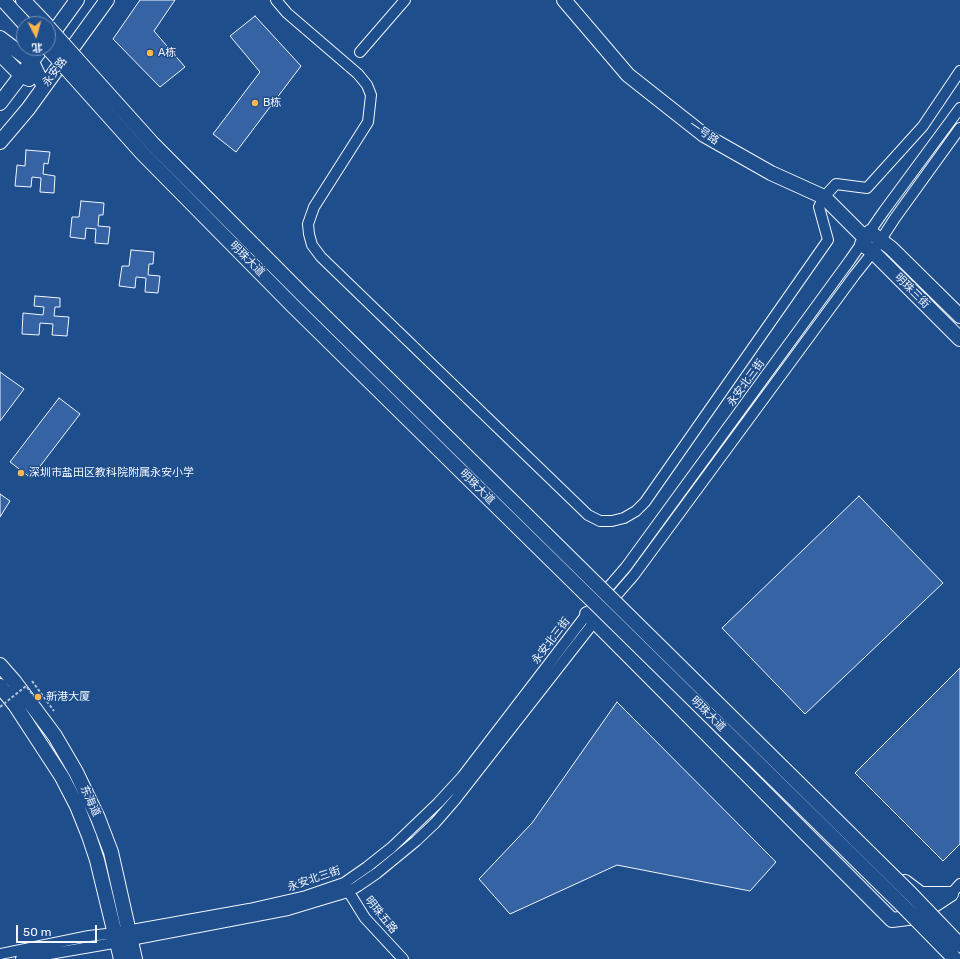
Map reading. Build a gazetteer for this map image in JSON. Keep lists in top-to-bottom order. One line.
{"streets":{"street":["永安路","一号路","明珠大道","明珠三街","永安北三街","东海道","明珠五路"]},"crossings":[["一号路","明珠三街"],["一号路","永安北三街"],["明珠大道","永安北三街"],["明珠三街","永安北三街"],["永安北三街","东海道"],["永安北三街","明珠五路"]],"places":["A栋","B栋","深圳市盐田区教科院附属永安小学","新港大厦"],"scale_bar":"50 m","north":"bottom"}
